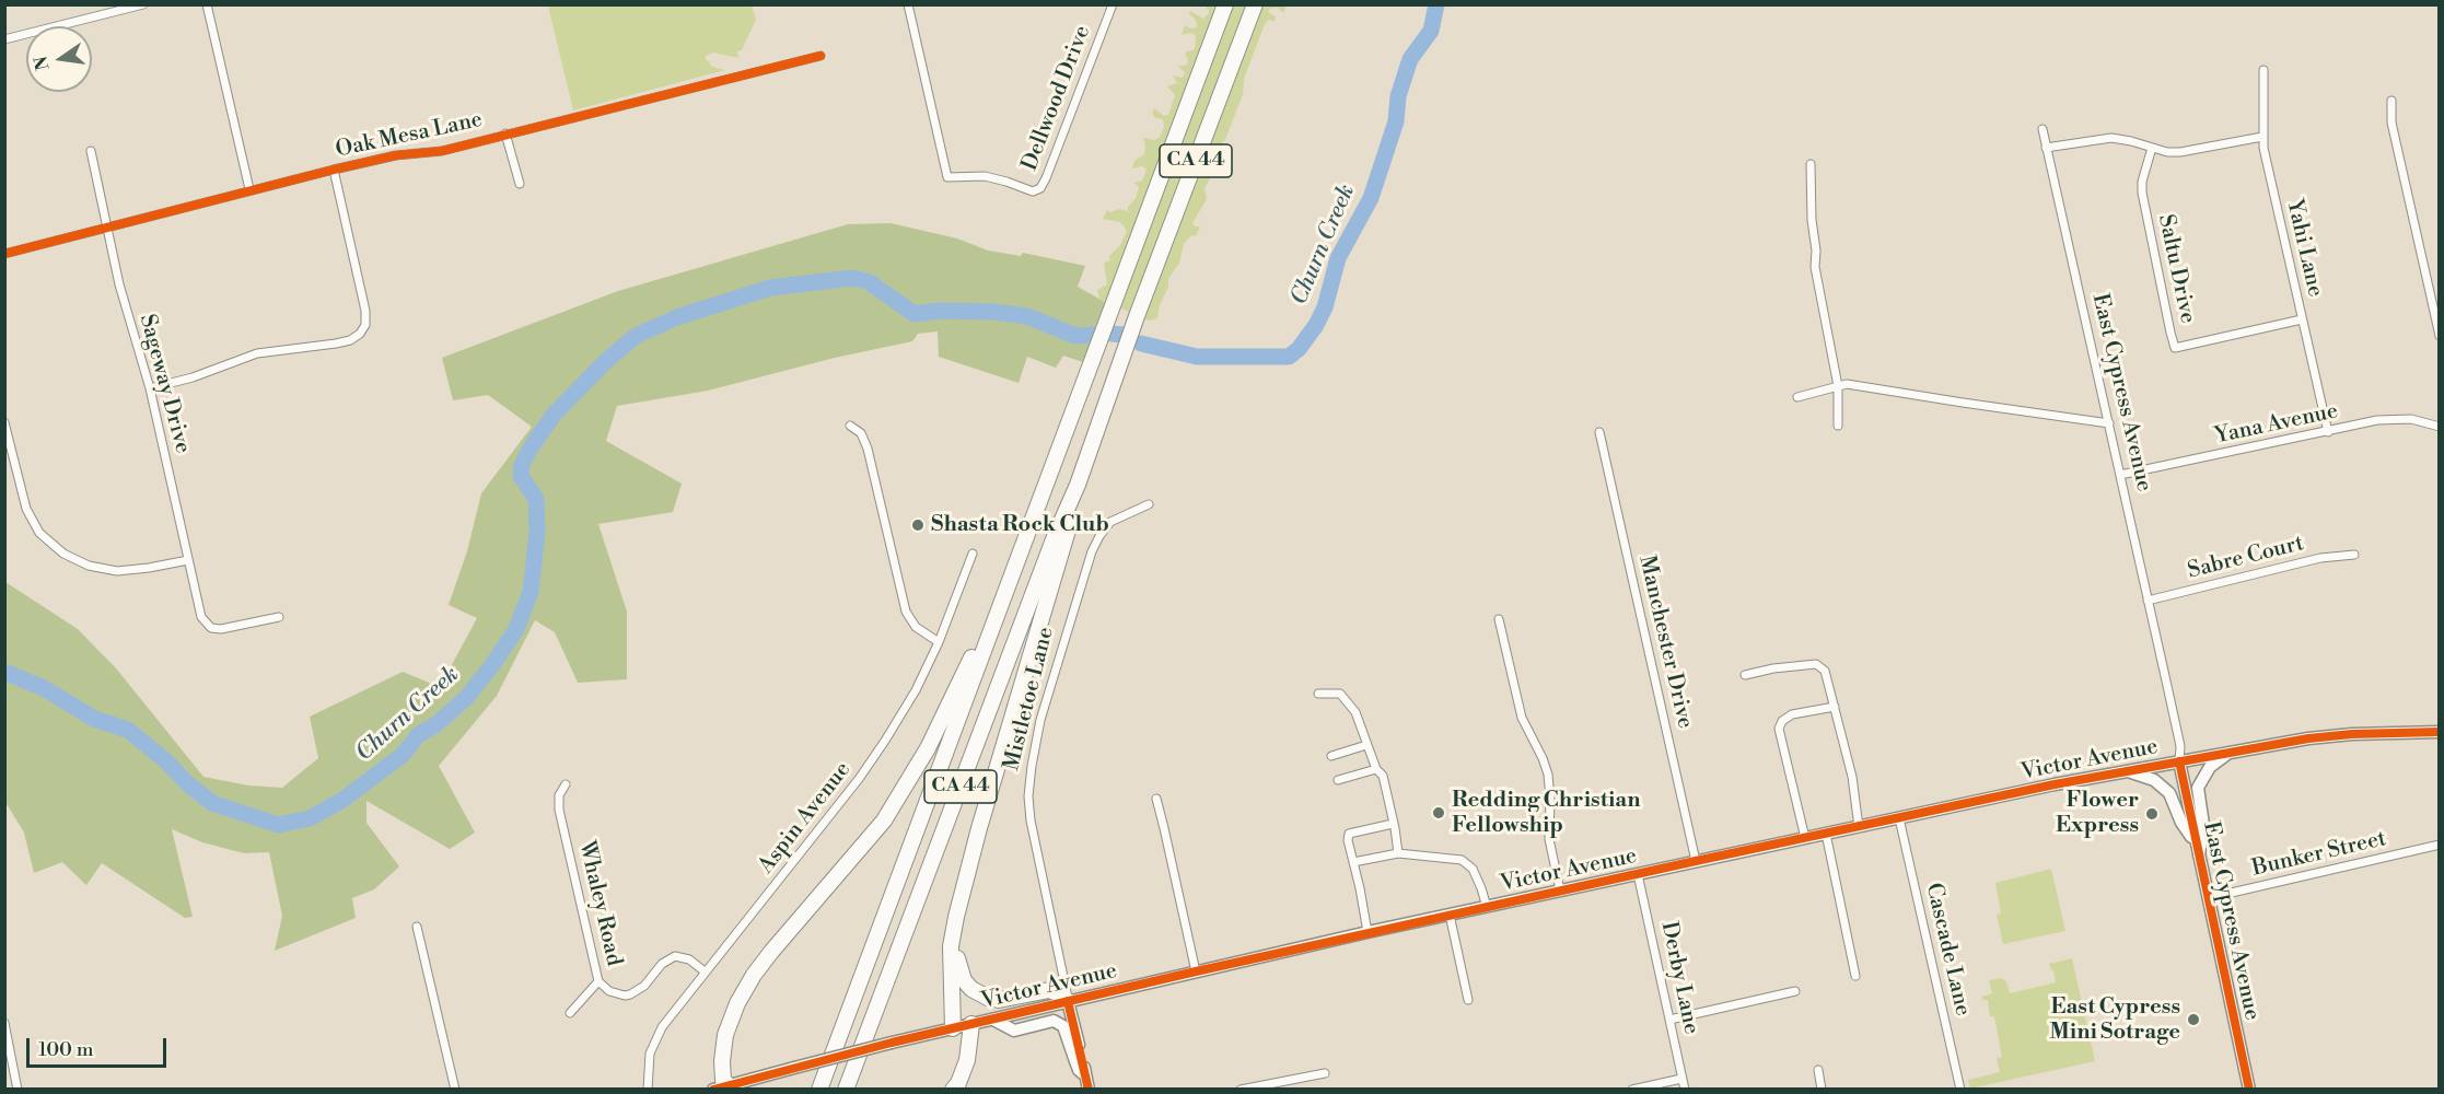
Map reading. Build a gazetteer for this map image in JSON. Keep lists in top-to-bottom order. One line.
{"streets":{"highway":["CA 44"],"main road":["East Cypress Avenue","Mistletoe Lane","Victor Avenue"],"street":["Dellwood Drive","Oak Mesa Lane","Yahi Lane","Saltu Drive","Sageway Drive","Yana Avenue","Sabre Court","Manchester Drive","Aspin Avenue","Bunker Street","Whaley Road","Cascade Lane","Derby Lane"]},"crossings":[["Oak Mesa Lane","Sageway Drive"],["Yahi Lane","Saltu Drive"],["Yahi Lane","Yana Avenue"],["East Cypress Avenue","Yana Avenue"],["East Cypress Avenue","Sabre Court"],["East Cypress Avenue","Victor Avenue"],["East Cypress Avenue","Bunker Street"],["Manchester Drive","Victor Avenue"],["Mistletoe Lane","Victor Avenue"],["Victor Avenue","Cascade Lane"],["Victor Avenue","Derby Lane"],["Aspin Avenue","Whaley Road"]],"water":["Churn Creek"],"places":["Shasta Rock Club","Redding Christian Fellowship","Flower Express","East Cypress Mini Sotrage"],"scale_bar":"100 m","north":"left"}
